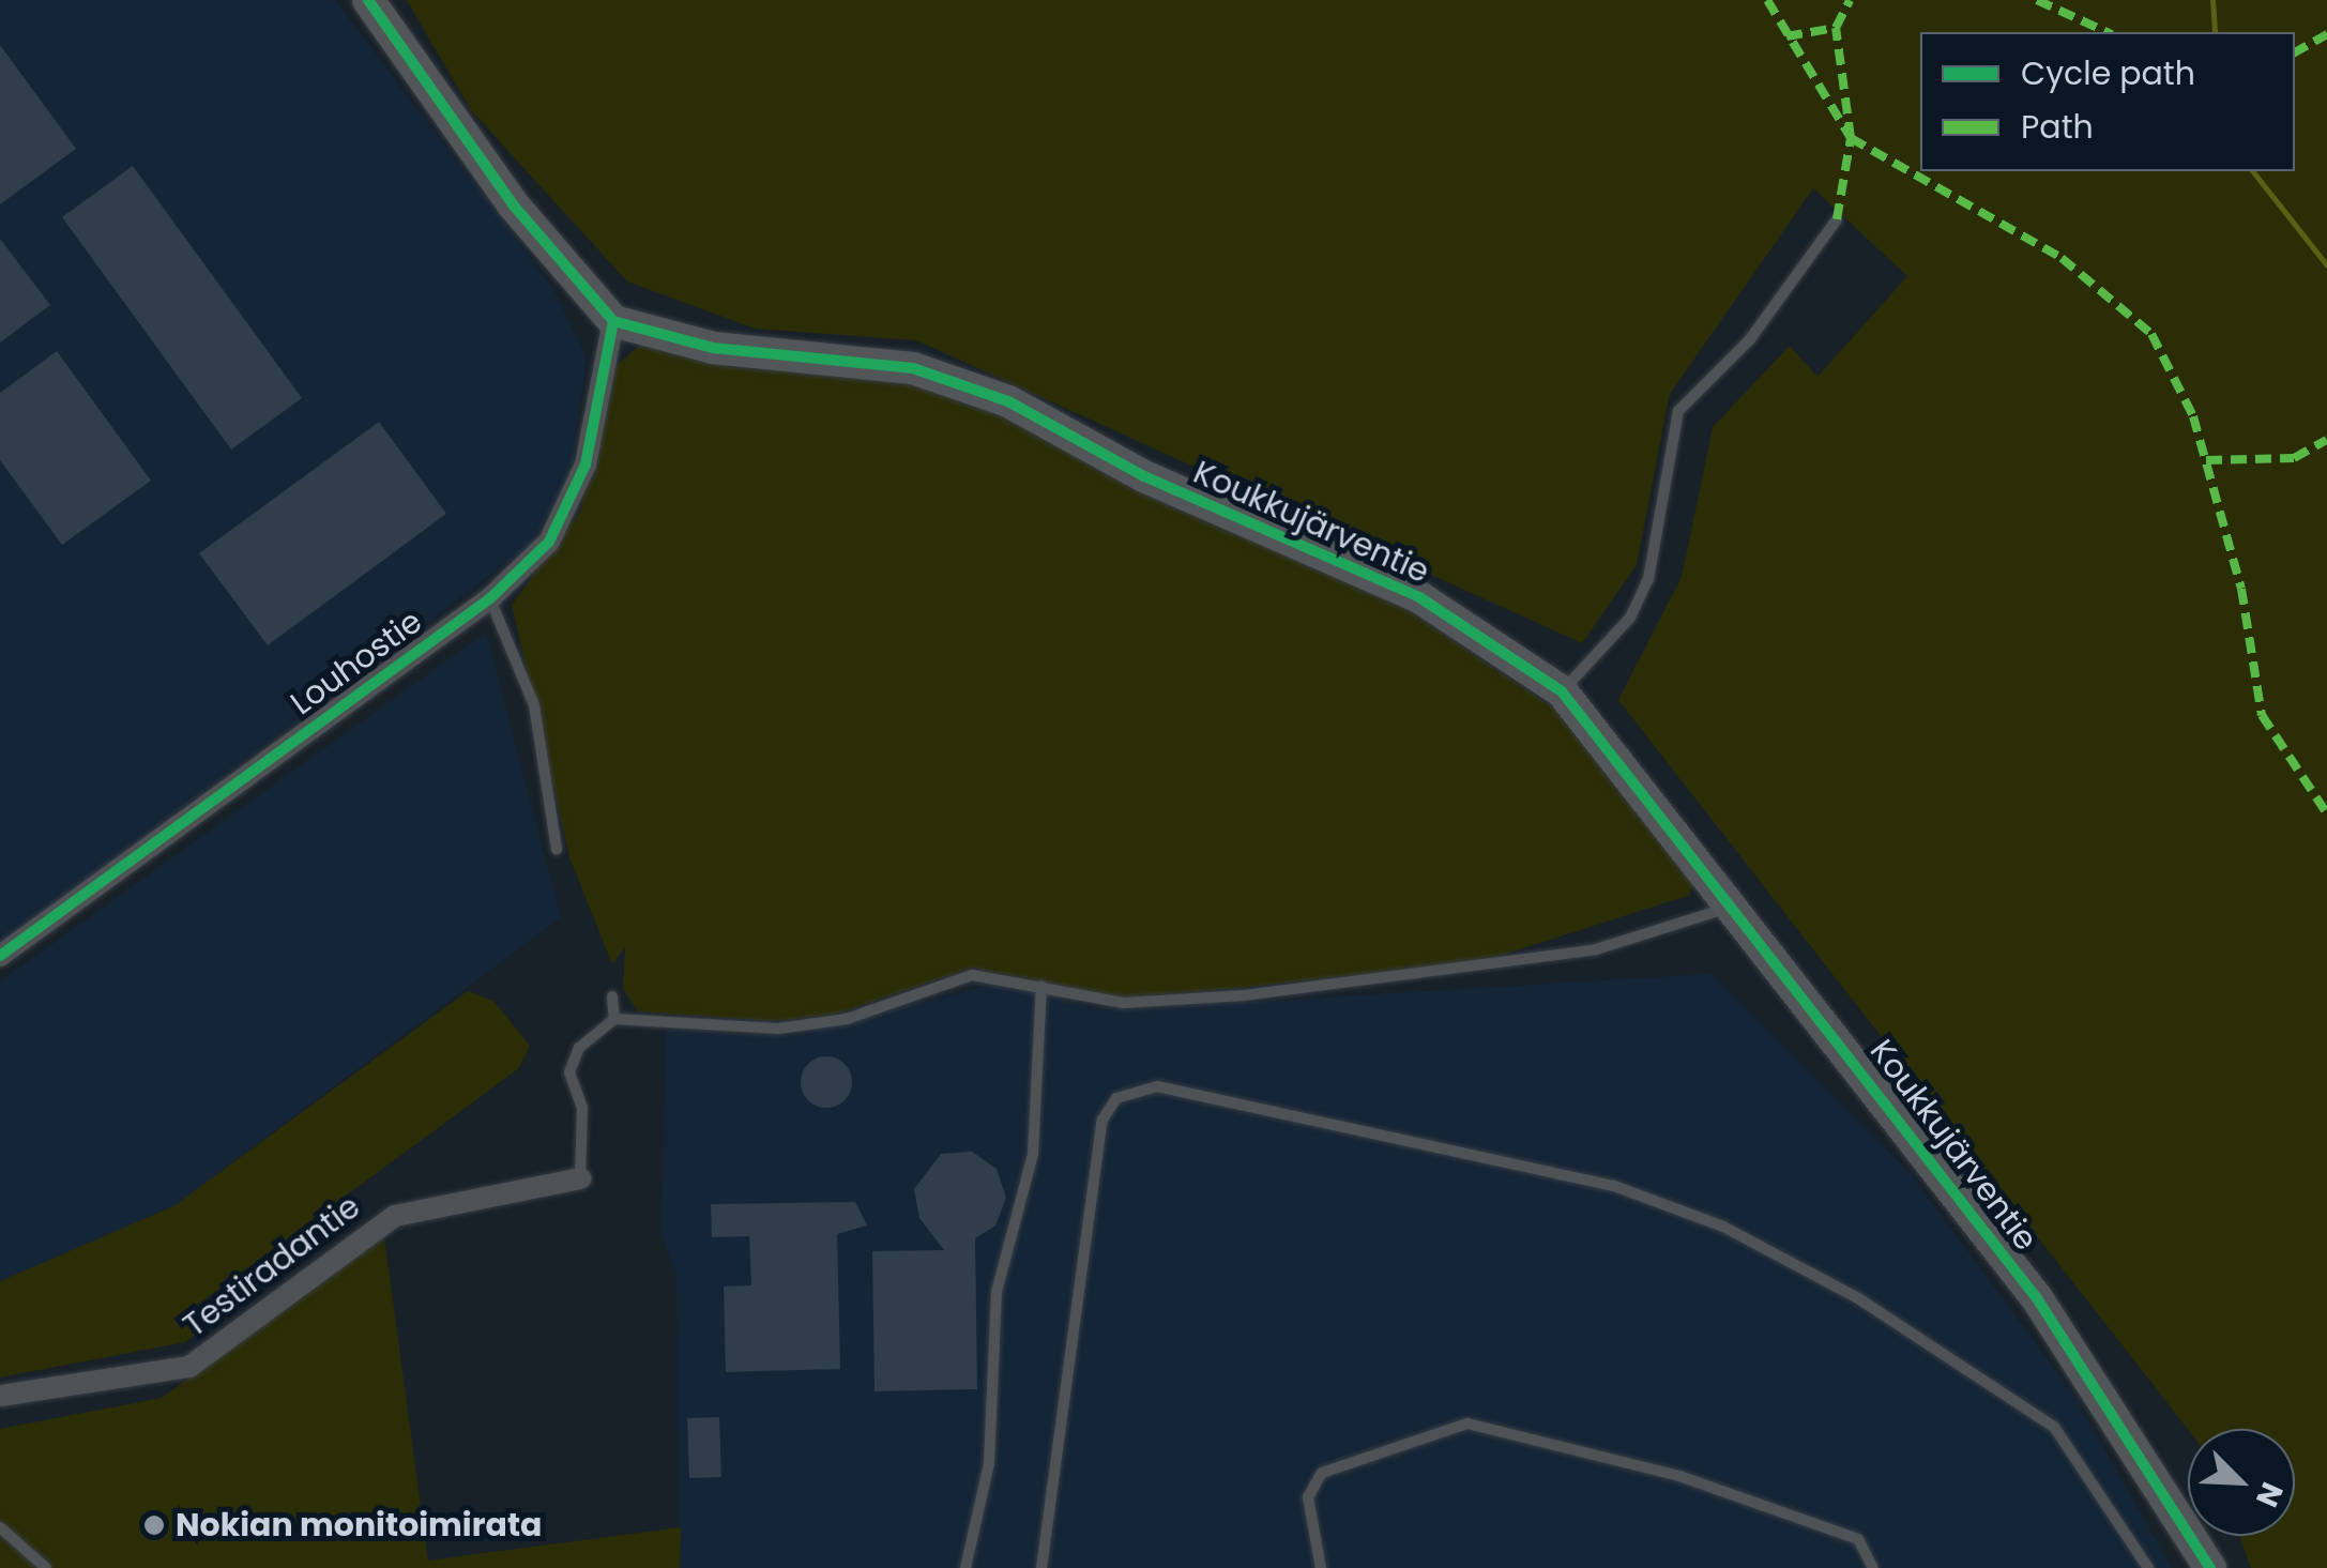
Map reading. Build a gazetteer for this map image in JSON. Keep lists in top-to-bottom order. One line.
{"streets":{"street":["Koukkujärventie","Louhostie","Testiradantie"]},"crossings":[["Koukkujärventie","Louhostie"]],"places":["Nokian monitoimirata"],"legend":["Cycle path","Path"],"north":"bottom right"}
